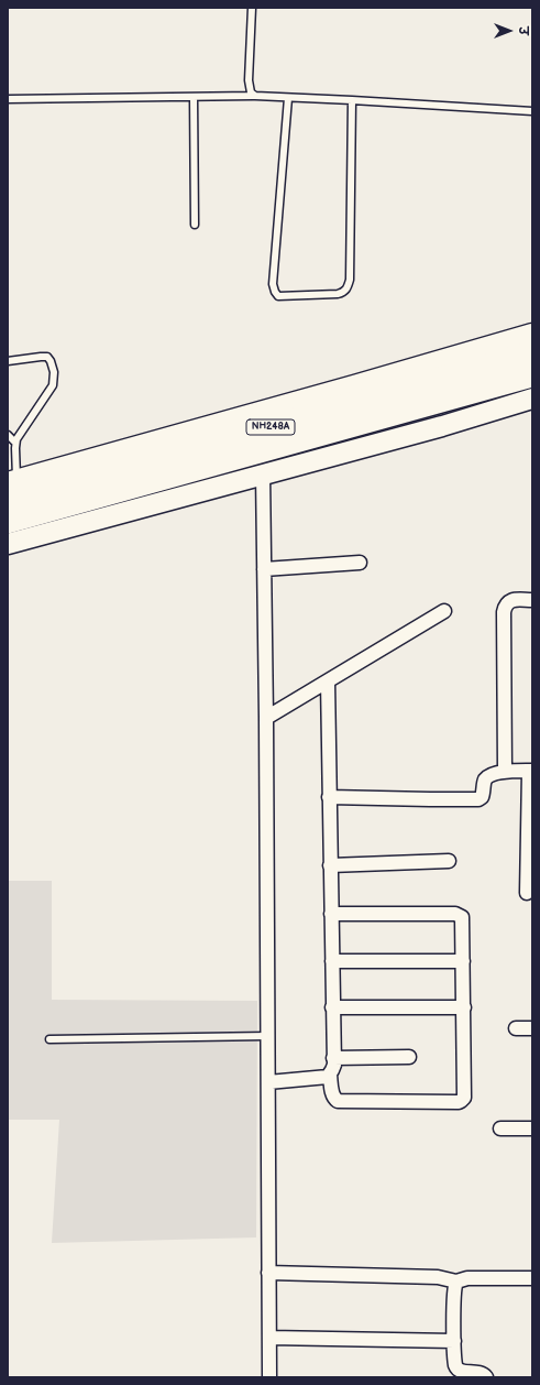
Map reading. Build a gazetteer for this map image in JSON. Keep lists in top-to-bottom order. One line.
{"streets":{"highway":["NH248A"]},"north":"right"}
